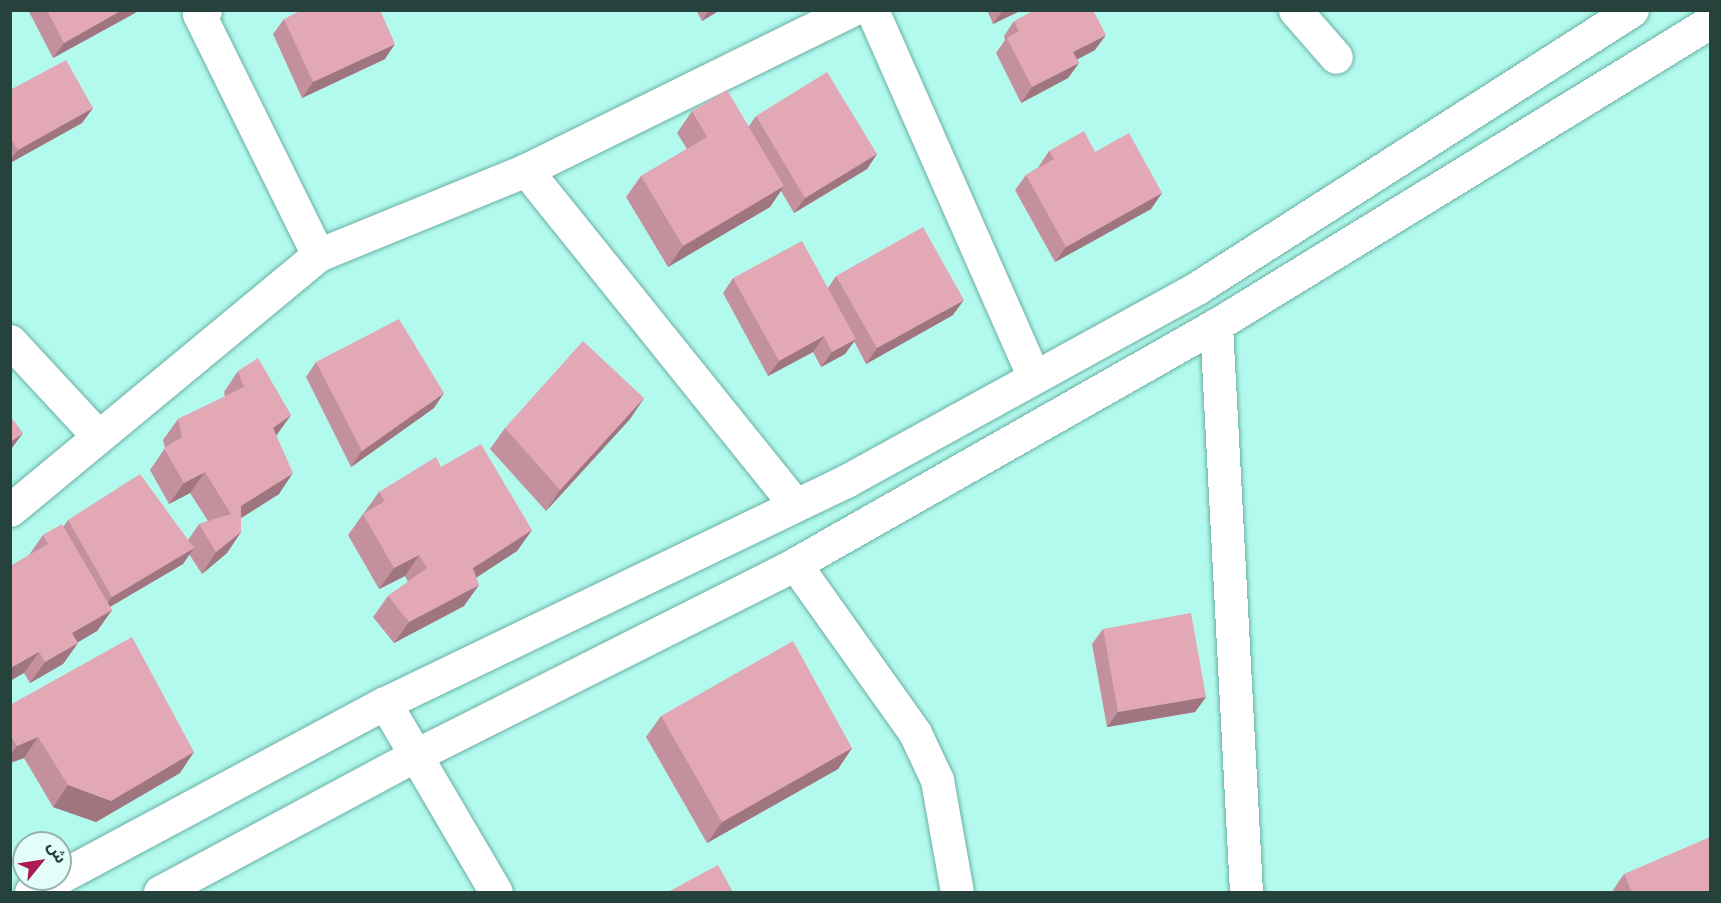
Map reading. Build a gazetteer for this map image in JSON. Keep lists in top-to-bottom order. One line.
{"north":"top right"}
